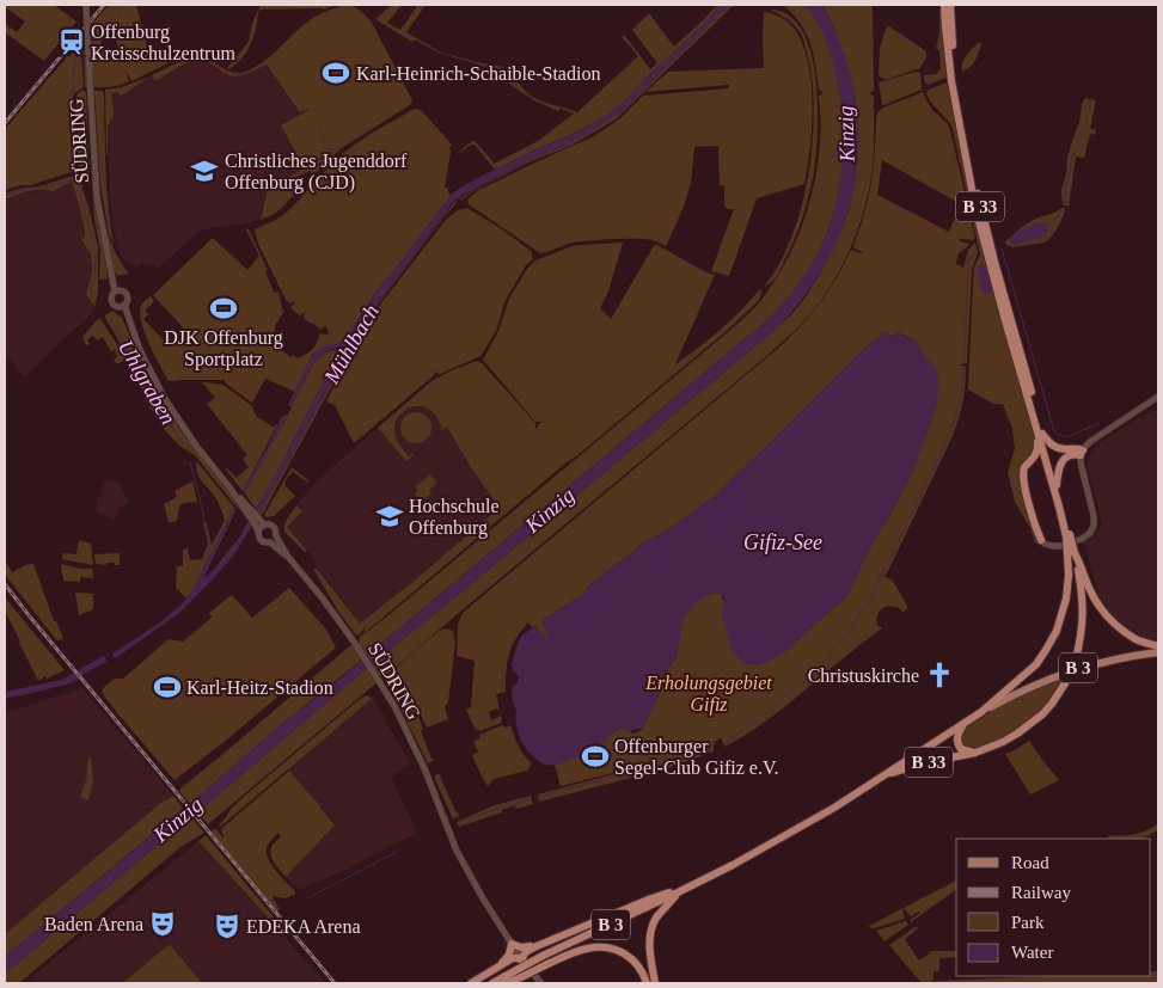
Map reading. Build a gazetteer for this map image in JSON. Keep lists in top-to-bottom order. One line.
{"streets":{"highway":["B 33","B 3"],"street":["SÜDRING"]},"crossings":[["B 33","B 3"]],"water":["Kinzig","Mühlbach","Uhlgraben","Gifiz-See"],"parks":["Erholungsgebiet Gifiz"],"places":{"station":["Offenburg Kreisschulzentrum"],"sports":["Karl-Heinrich-Schaible-Stadion","DJK Offenburg Sportplatz","Karl-Heitz-Stadion","Offenburger Segel-Club Gifiz e.V."],"school or university":["Christliches Jugenddorf Offenburg (CJD)","Hochschule Offenburg"],"church":["Christuskirche"],"theatre":["Baden Arena","EDEKA Arena"]},"legend":["Road","Railway","Park","Water"]}
